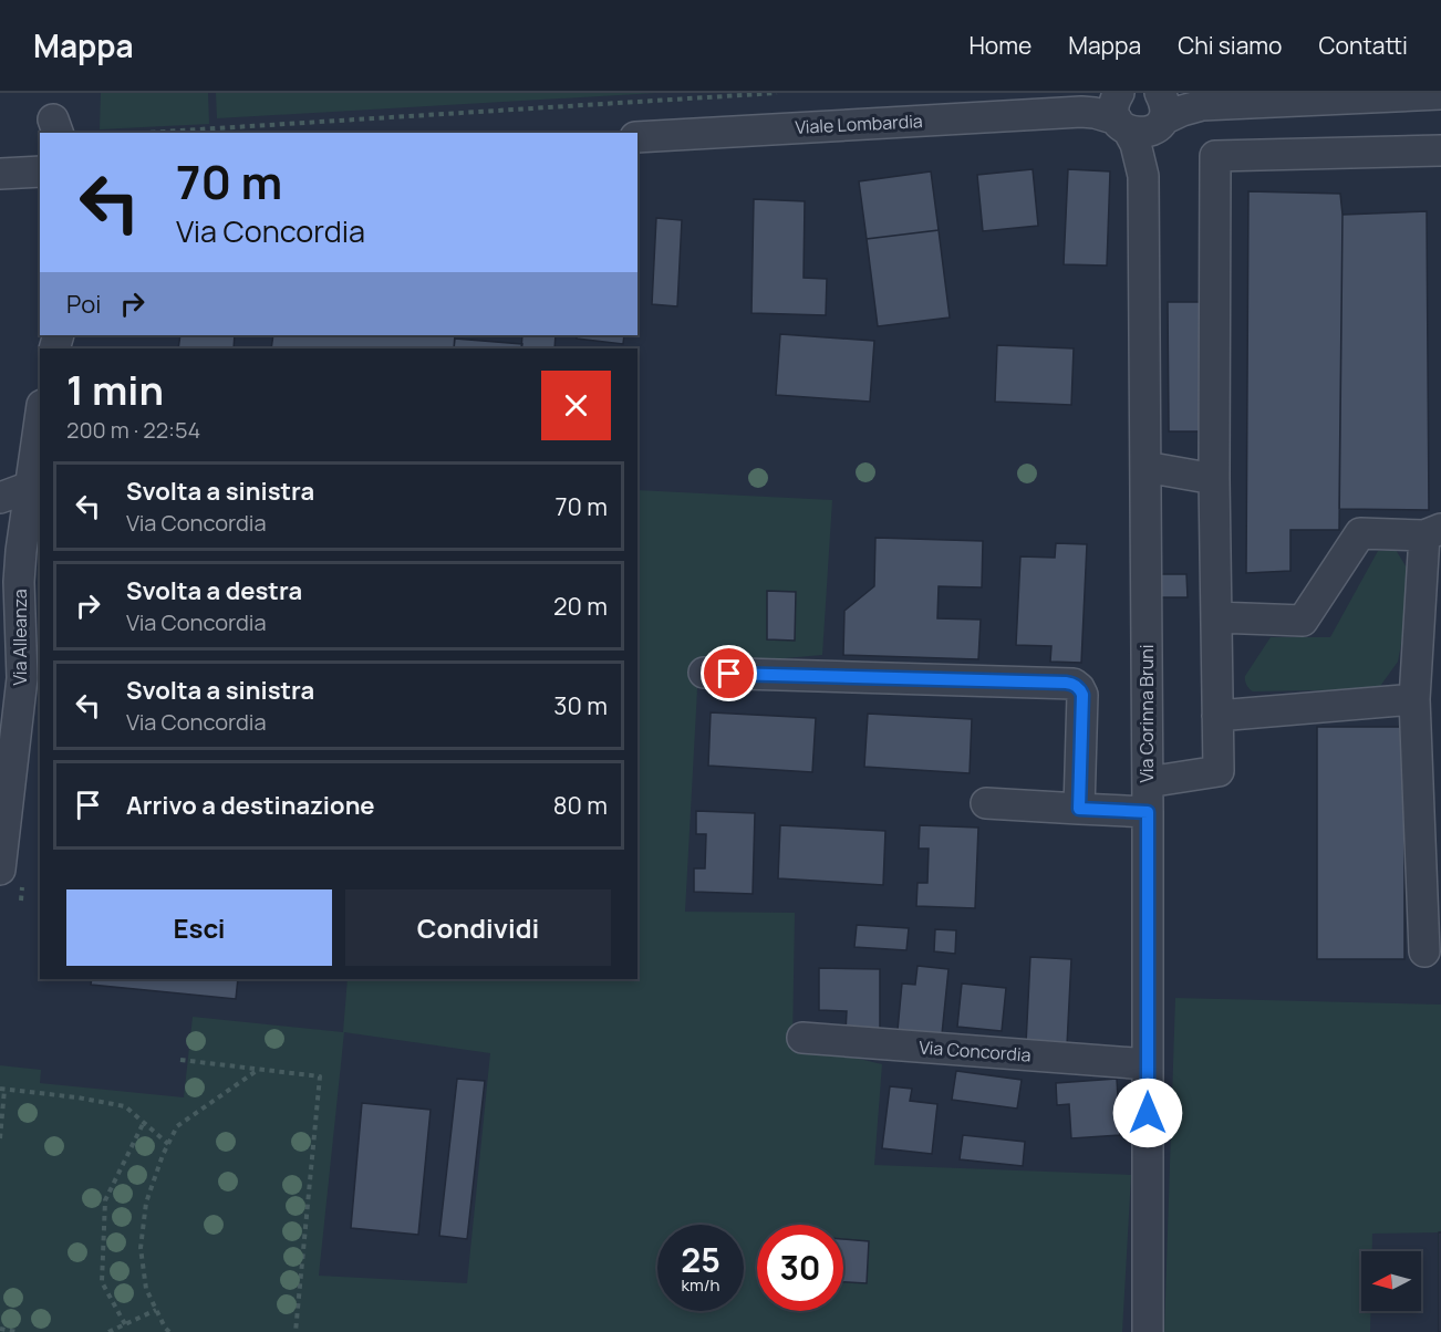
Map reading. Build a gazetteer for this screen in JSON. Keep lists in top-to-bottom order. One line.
{"streets":{"street":["Viale Lombardia","Via Alleanza","Via Corinna Bruni","Via Concordia"]},"crossings":[["Viale Lombardia","Via Corinna Bruni"],["Via Corinna Bruni","Via Concordia"]],"north":"left","page":{"header":"Mappa","nav":["Home","Mappa","Chi siamo","Contatti"],"turn":["70 m","Via Concordia"],"then":"Poi","heading":["1 min","200 m · 22:54"],"list":[{"name":"Svolta a sinistra","note":"Via Concordia","value":"70 m"},{"name":"Svolta a destra","note":"Via Concordia","value":"20 m"},{"name":"Svolta a sinistra","note":"Via Concordia","value":"30 m"},{"name":"Arrivo a destinazione","value":"80 m"}],"buttons":["Esci","Condividi"],"speed":"25 km/h","limit":"30"}}
